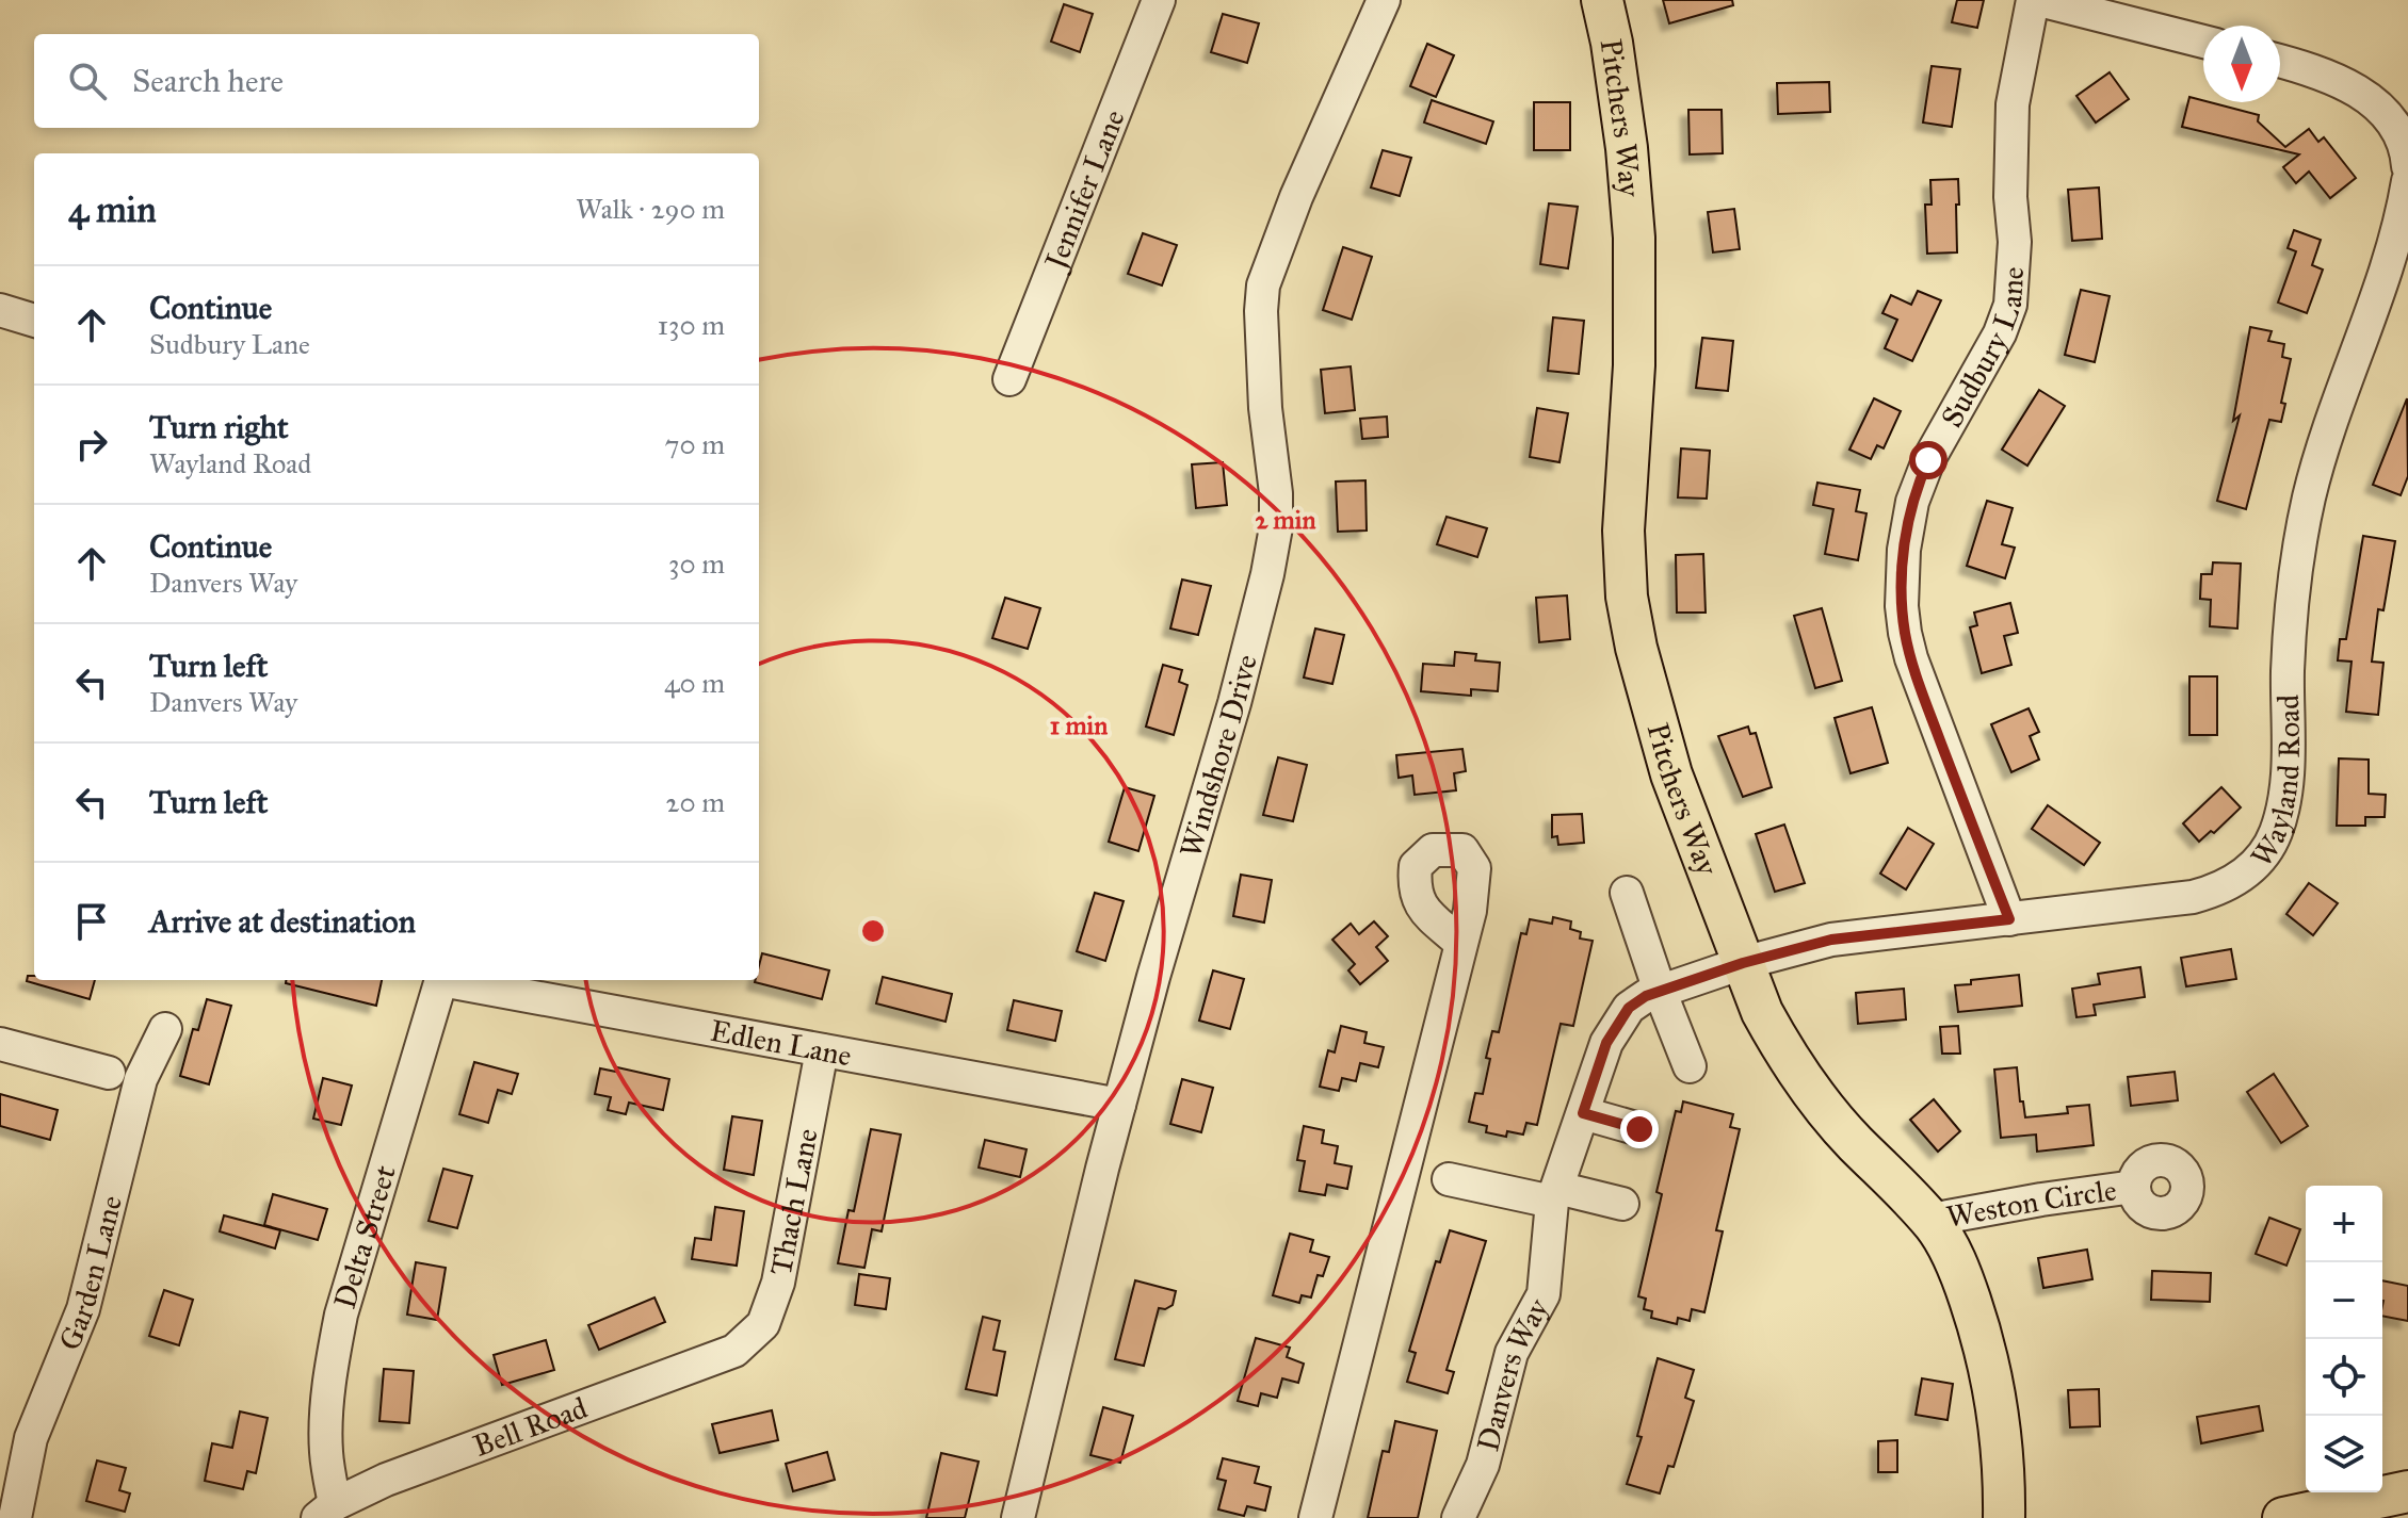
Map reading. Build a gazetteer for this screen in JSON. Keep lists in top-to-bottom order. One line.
{"streets":{"main road":["Pitchers Way"],"street":["Jennifer Lane","Sudbury Lane","Windshore Drive","Wayland Road","Edlen Lane","Thach Lane","Weston Circle","Delta Street","Garden Lane","Danvers Way","Bell Road"]},"crossings":[["Pitchers Way","Wayland Road"],["Pitchers Way","Weston Circle"],["Pitchers Way","Danvers Way"],["Sudbury Lane","Wayland Road"],["Windshore Drive","Edlen Lane"],["Wayland Road","Danvers Way"],["Edlen Lane","Thach Lane"],["Thach Lane","Bell Road"],["Delta Street","Bell Road"]],"north":"bottom","page":{"search":"Search here","heading":["4 min","Walk · 290 m"],"list":[["Continue","Sudbury Lane","130 m"],["Turn right","Wayland Road","70 m"],["Continue","Danvers Way","30 m"],["Turn left","Danvers Way","40 m"],["Turn left","20 m"],"Arrive at destination"],"map_buttons":["+","−"]},"rings":["2 min","1 min"]}
